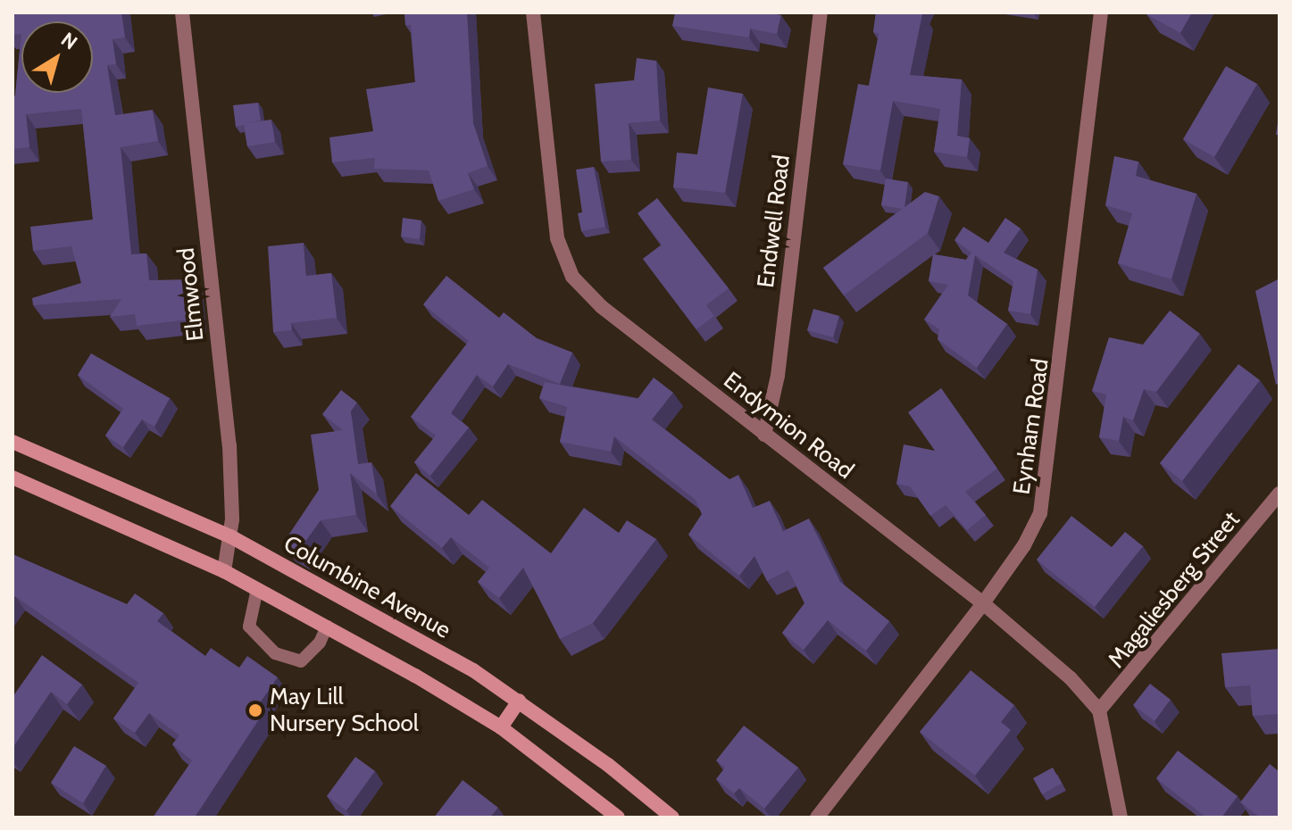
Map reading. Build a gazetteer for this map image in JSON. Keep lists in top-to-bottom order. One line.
{"streets":{"main road":["Columbine Avenue"],"street":["Endwell Road","Elmwood","Endymion Road","Eynham Road","Magaliesberg Street"]},"crossings":[["Endwell Road","Endymion Road"],["Elmwood","Columbine Avenue"],["Endymion Road","Eynham Road"],["Endymion Road","Magaliesberg Street"]],"places":["May Lill Nursery School"],"north":"top right"}
